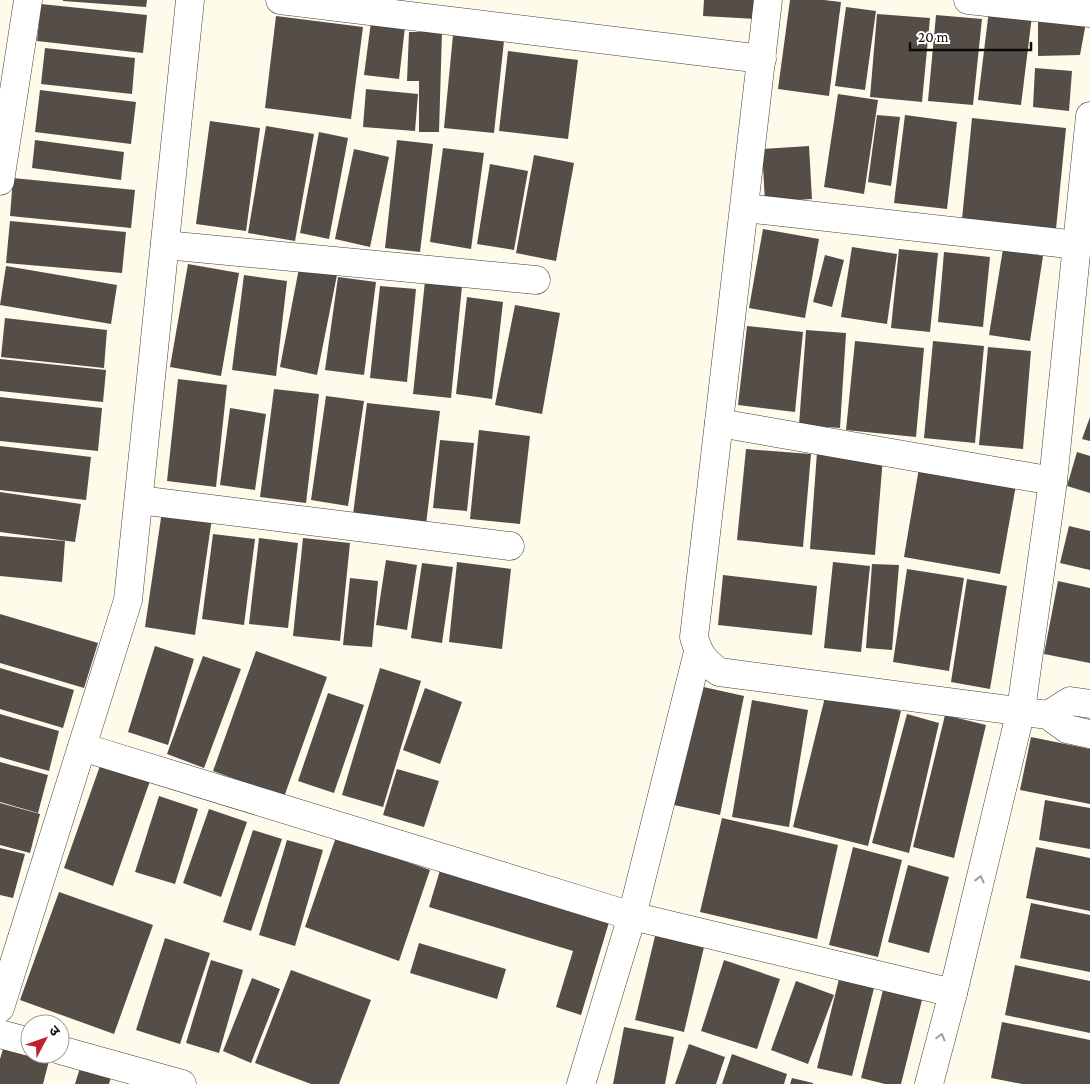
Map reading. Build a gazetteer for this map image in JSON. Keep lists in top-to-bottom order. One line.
{"scale_bar":"20 m","north":"top right"}
